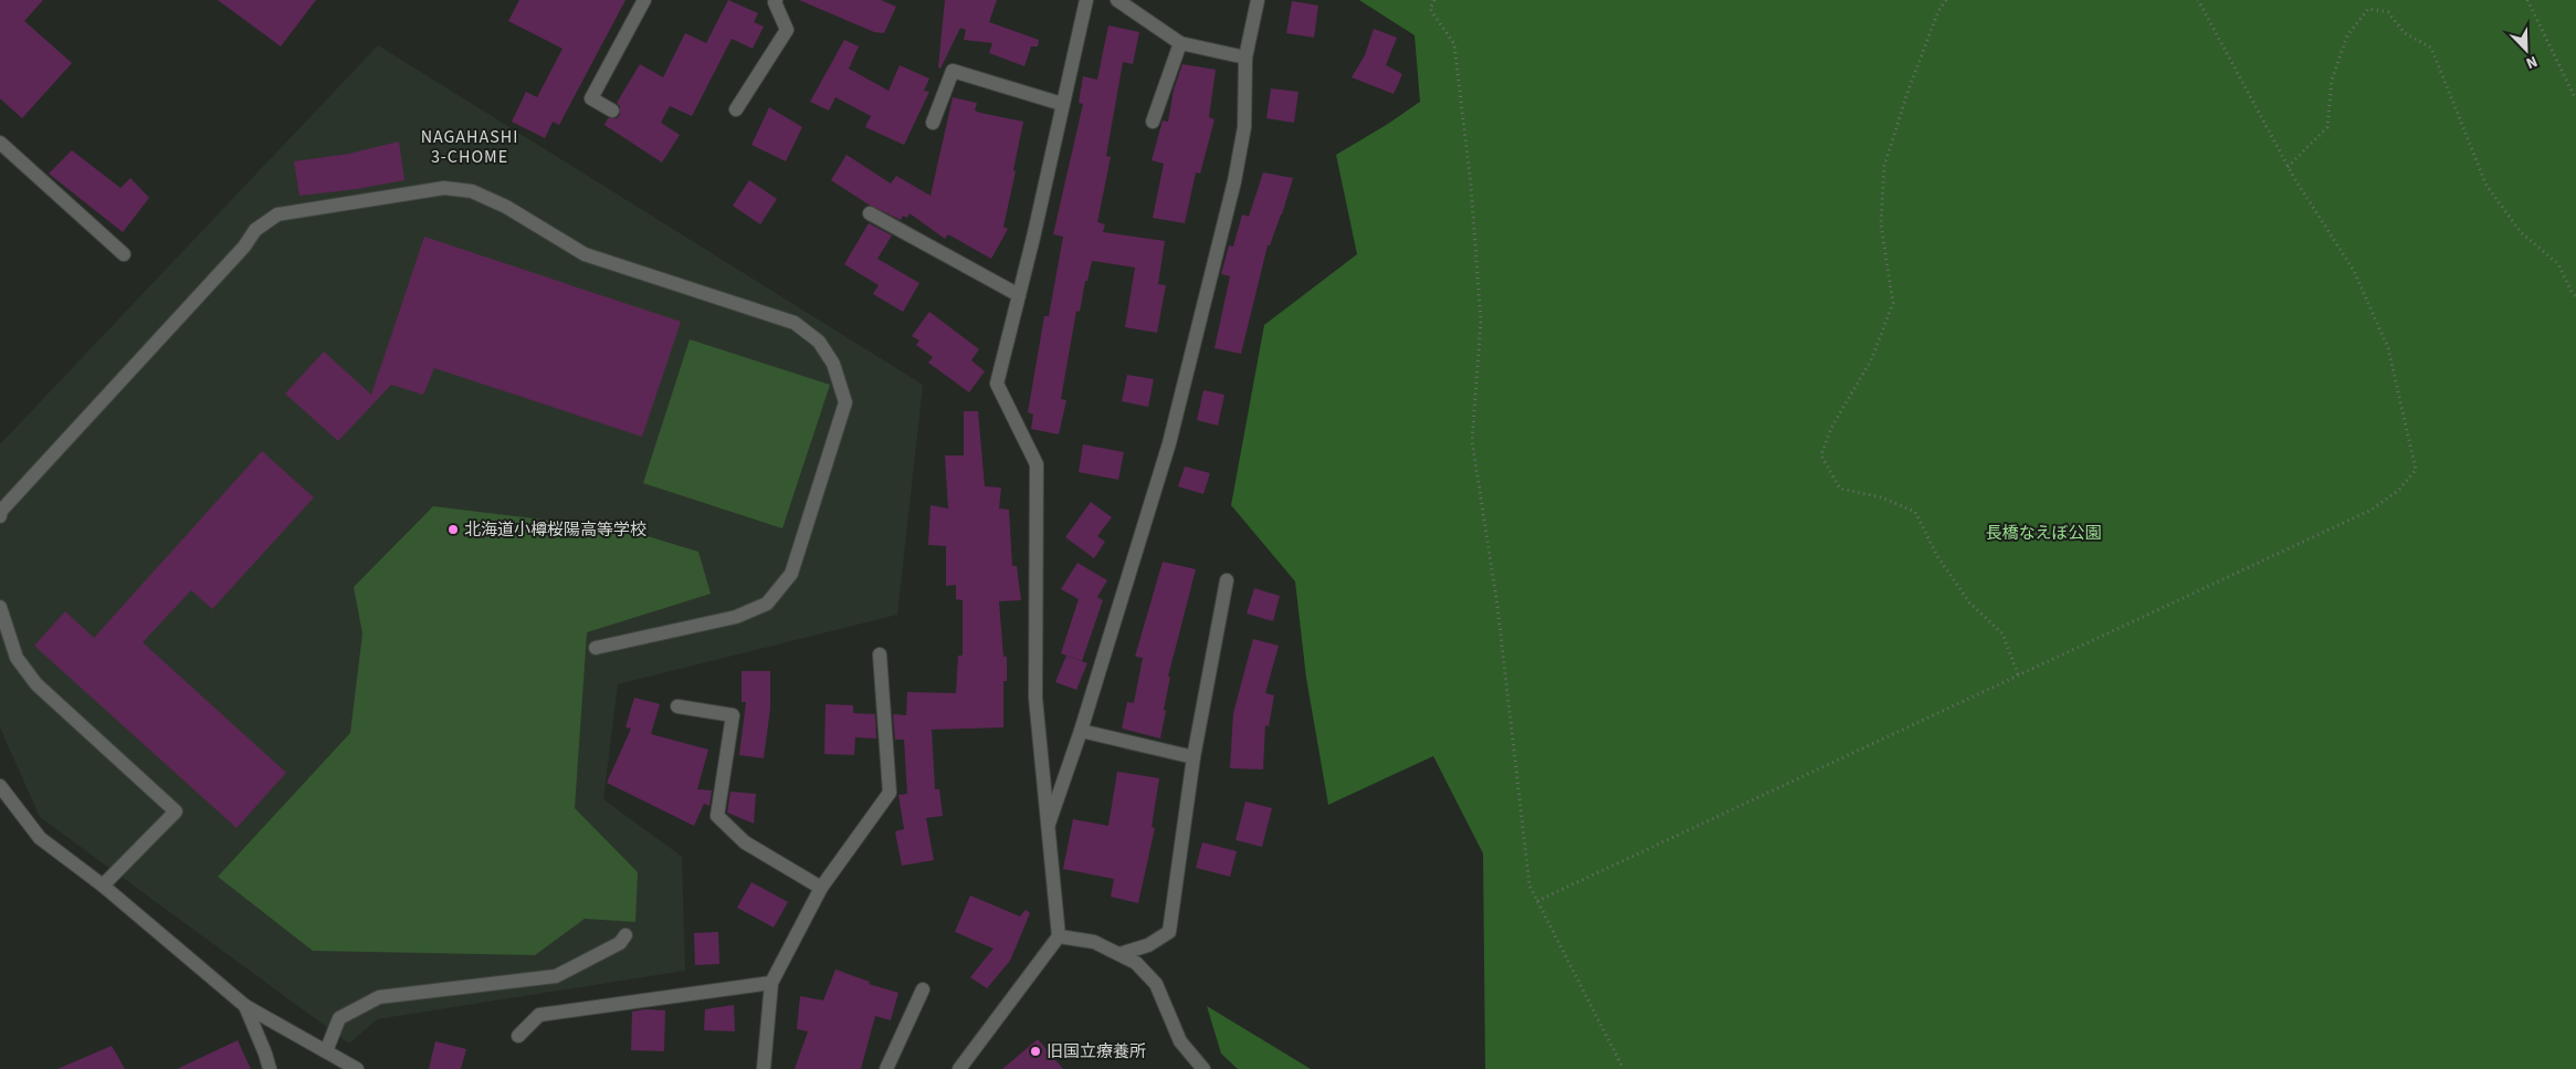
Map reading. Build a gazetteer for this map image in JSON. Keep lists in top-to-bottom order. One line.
{"districts":["NAGAHASHI 3-CHOME"],"parks":["長橋なえぼ公園"],"places":["北海道小樽桜陽高等学校","旧国立療養所"],"north":"bottom right"}
